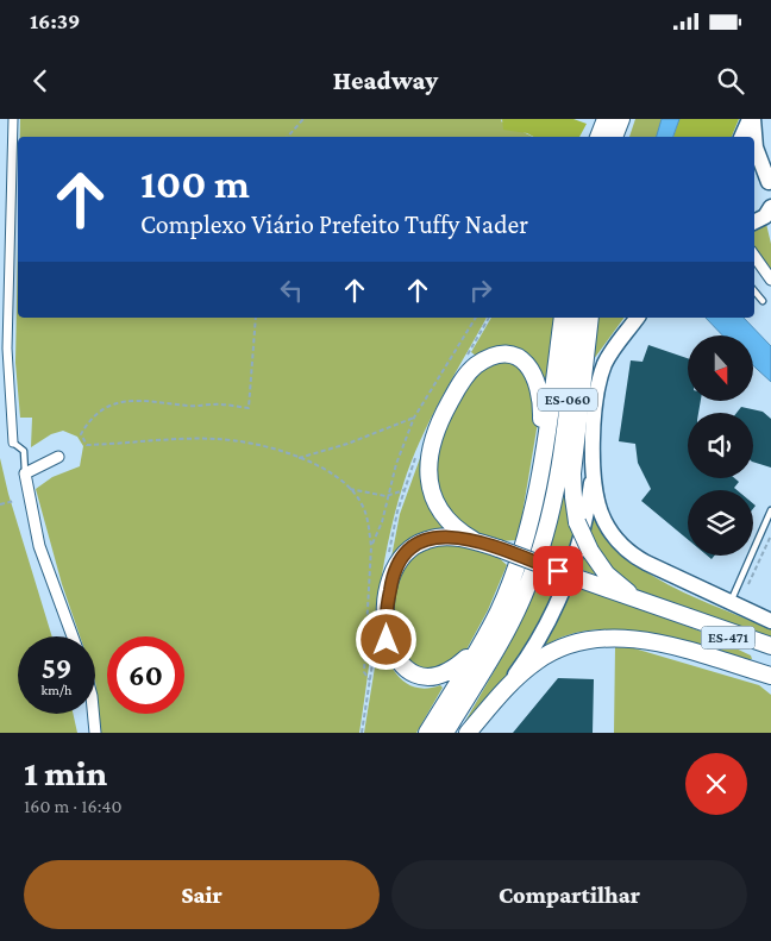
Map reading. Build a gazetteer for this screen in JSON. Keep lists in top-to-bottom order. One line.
{"streets":{"main road":["ES-060","ES-471"]},"north":"bottom","page":{"status":"16:39","header":"Headway","turn":["100 m","Complexo Viário Prefeito Tuffy Nader"],"speed":"59 km/h","limit":"60","heading":["1 min","160 m · 16:40"],"buttons":["Sair","Compartilhar"]}}
